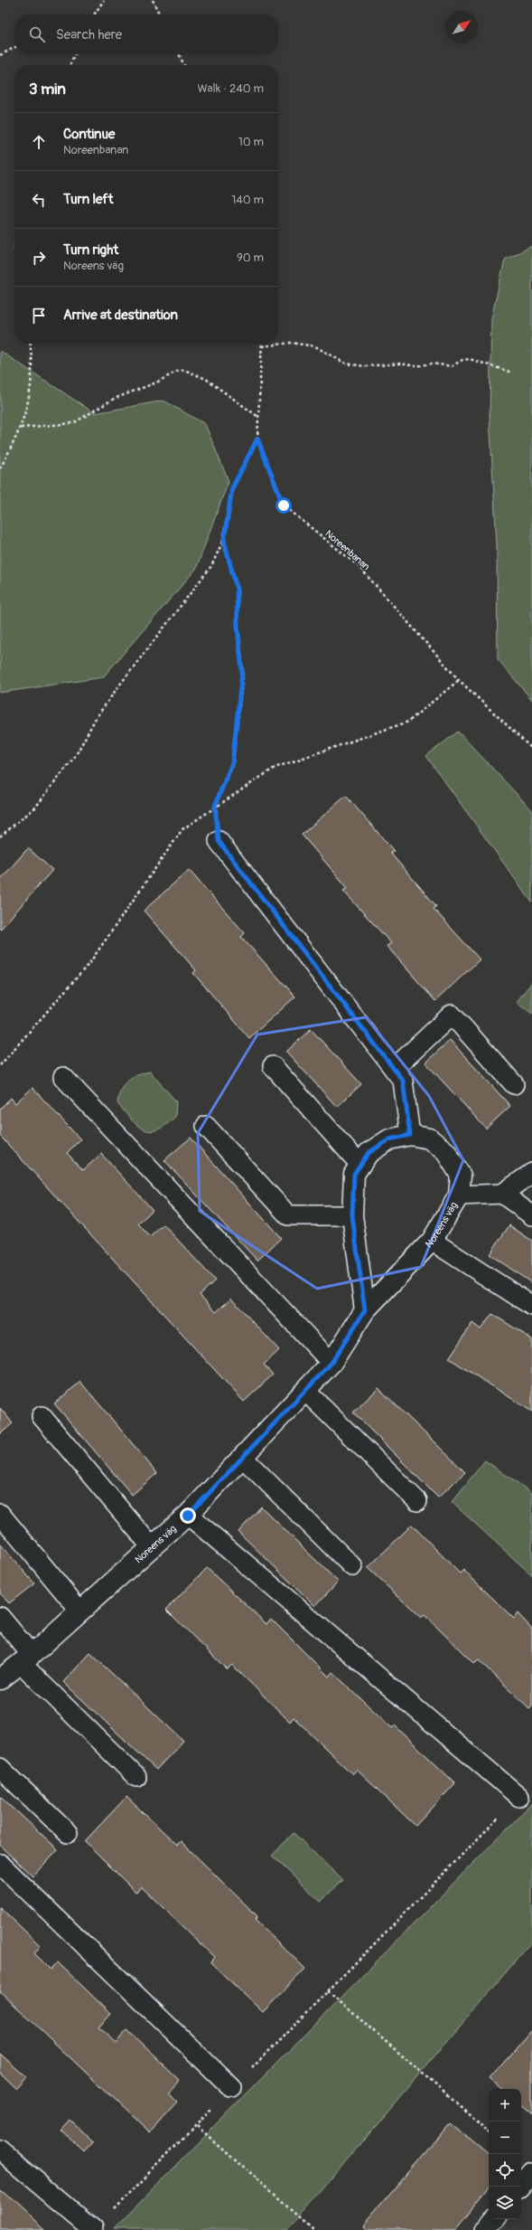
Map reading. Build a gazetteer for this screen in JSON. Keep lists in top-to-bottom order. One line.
{"streets":{"street":["Noreens väg"],"path":["Noreenbanan"]},"north":"top right","page":{"search":"Search here","heading":["3 min","Walk · 240 m"],"list":[["Continue","Noreenbanan","10 m"],["Turn left","140 m"],["Turn right","Noreens väg","90 m"],"Arrive at destination"],"map_buttons":["+","−"]}}
